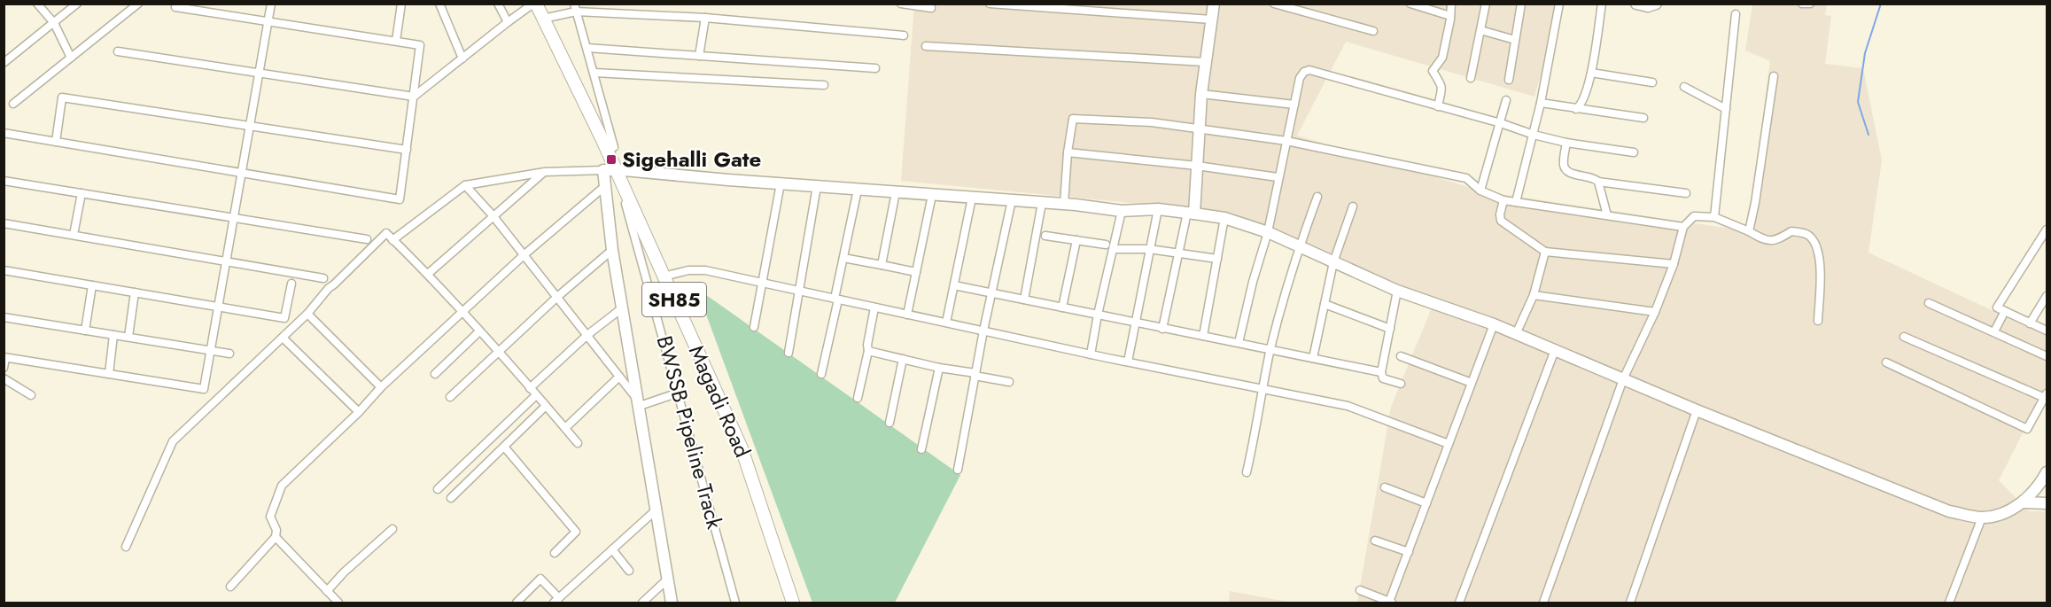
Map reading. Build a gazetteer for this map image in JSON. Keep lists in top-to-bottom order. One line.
{"streets":{"main road":["SH85","Magadi Road"],"street":["BWSSB Pipeline Track"]},"crossings":[["Magadi Road","BWSSB Pipeline Track"]],"places":{"transit":["Sigehalli Gate"]}}
